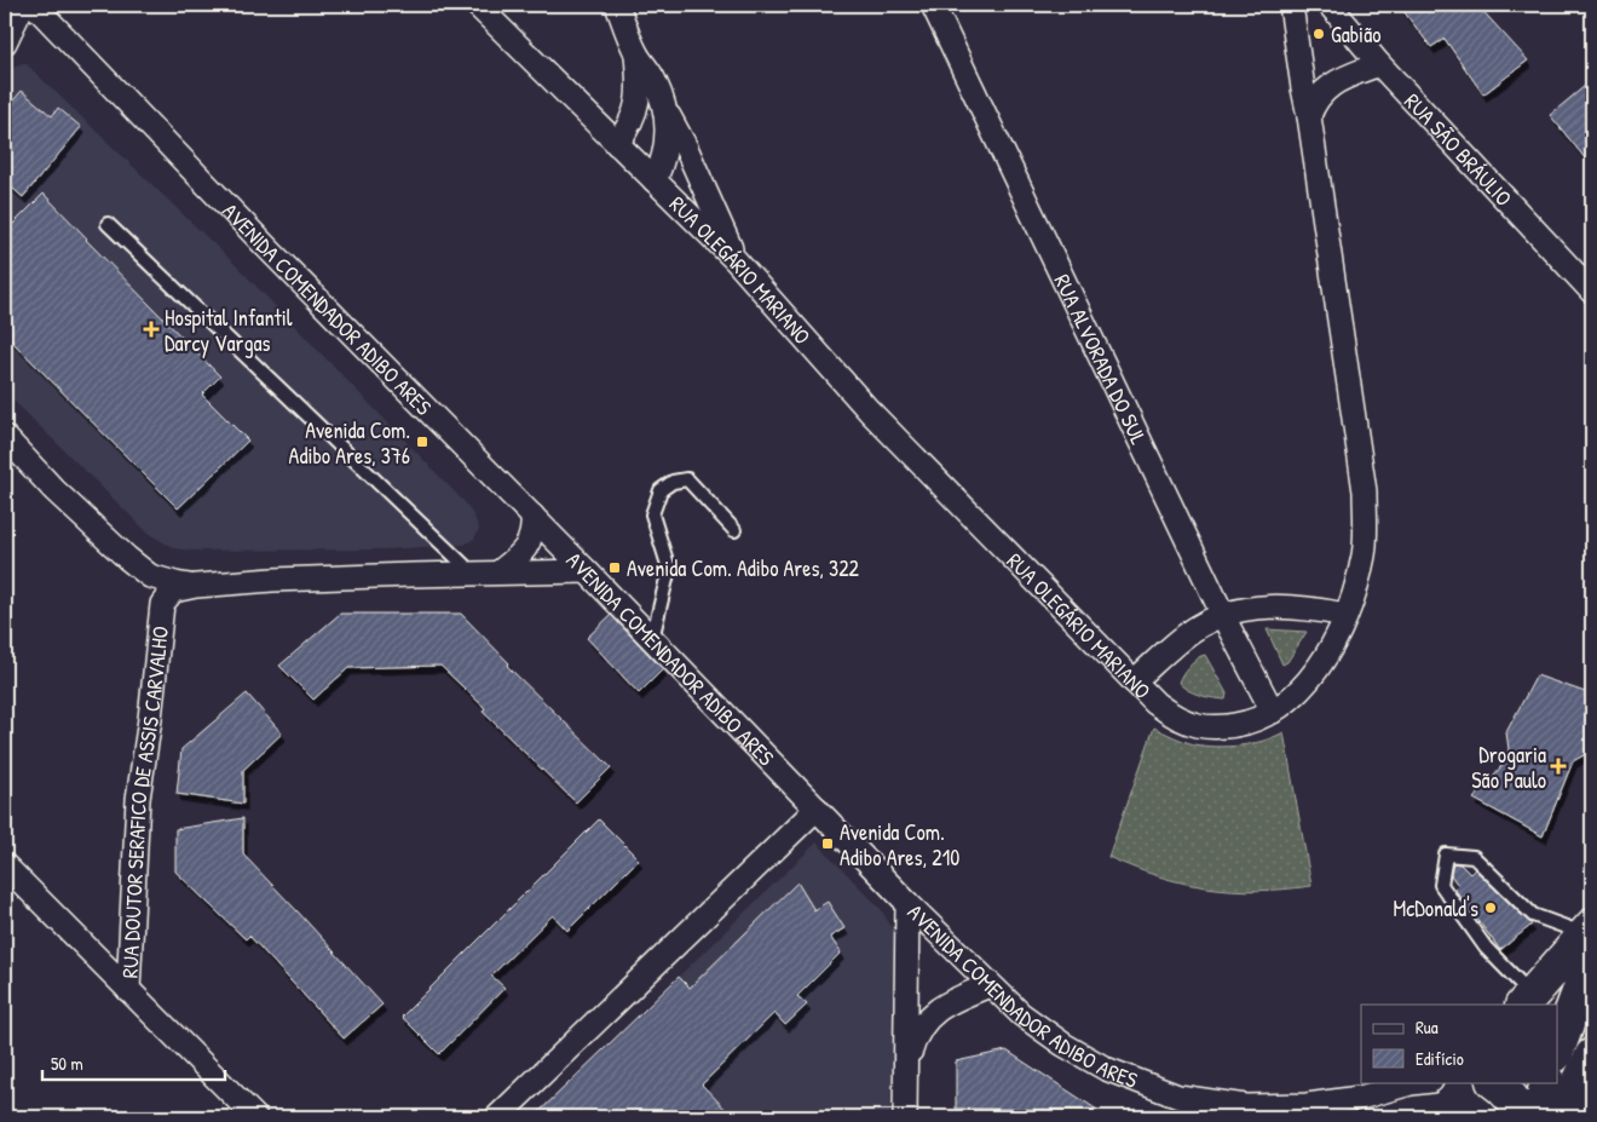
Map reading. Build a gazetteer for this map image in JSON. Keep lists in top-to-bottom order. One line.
{"streets":{"street":["RUA SÃO BRÁULIO","RUA OLEGÁRIO MARIANO","AVENIDA COMENDADOR ADIBO ARES","RUA ALVORADA DO SUL","RUA DOUTOR SERAFICO DE ASSIS CARVALHO"]},"crossings":[["RUA OLEGÁRIO MARIANO","RUA ALVORADA DO SUL"],["AVENIDA COMENDADOR ADIBO ARES","RUA DOUTOR SERAFICO DE ASSIS CARVALHO"]],"places":{"other":["Gabião","McDonald's"],"health":["Hospital Infantil Darcy Vargas","Drogaria São Paulo"],"transit":["Avenida Com. Adibo Ares, 376","Avenida Com. Adibo Ares, 322","Avenida Com. Adibo Ares, 210"]},"legend":["Rua","Edifício"],"scale_bar":"50 m"}
